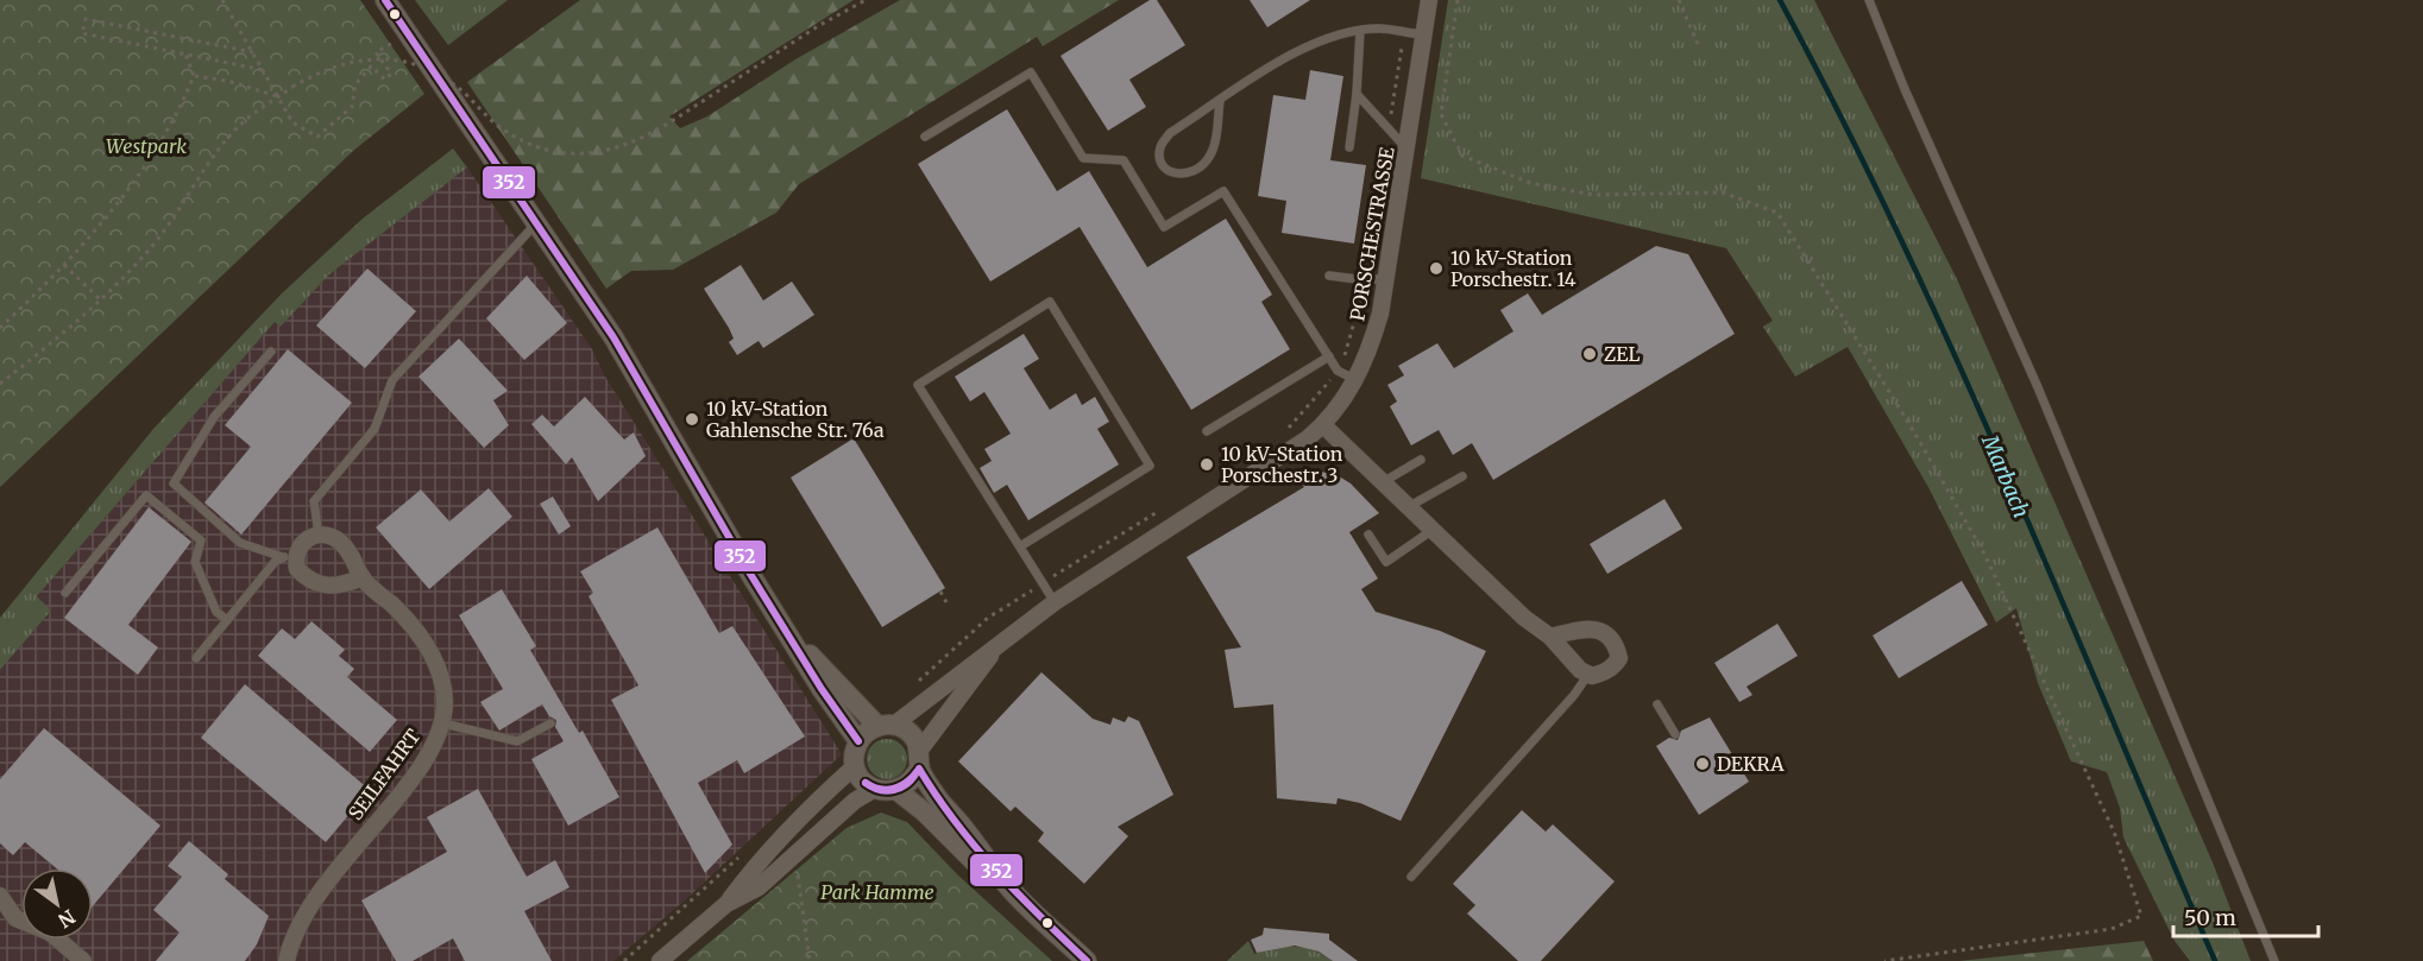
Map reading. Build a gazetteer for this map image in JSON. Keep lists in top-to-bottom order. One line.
{"streets":{"street":["PORSCHESTRASSE","SEILFAHRT"]},"water":["Marbach"],"parks":["Westpark","Park Hamme"],"places":["10 kV-Station Porschestr. 14","ZEL","10 kV-Station Gahlensche Str. 76a","10 kV-Station Porschestr. 3","DEKRA"],"lines":["transit line 352"],"scale_bar":"50 m","north":"bottom right"}
